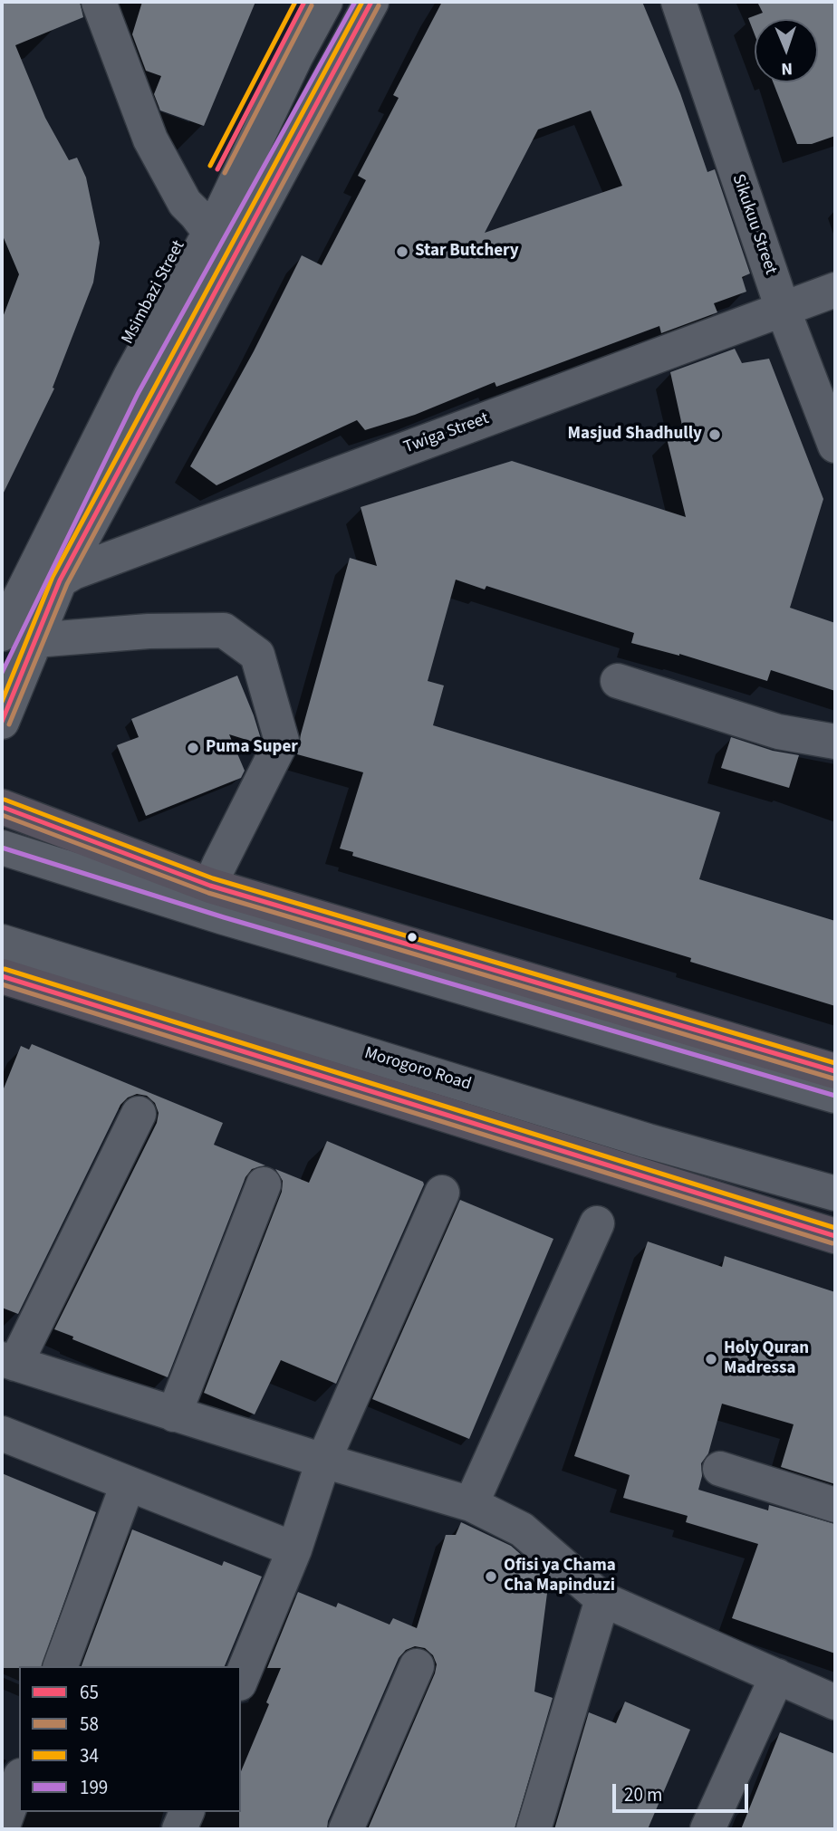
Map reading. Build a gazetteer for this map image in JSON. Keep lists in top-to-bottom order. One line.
{"streets":{"highway":["Morogoro Road"],"street":["Sikukuu Street","Msimbazi Street","Twiga Street"]},"crossings":[["Sikukuu Street","Twiga Street"],["Msimbazi Street","Twiga Street"]],"places":["Star Butchery","Masjud Shadhully","Puma Super","Holy Quran Madressa","Ofisi ya Chama Cha Mapinduzi"],"lines":["transit line 65","transit line 34","transit line 199","transit line 58"],"legend":["65","58","34","199"],"scale_bar":"20 m","north":"bottom"}
